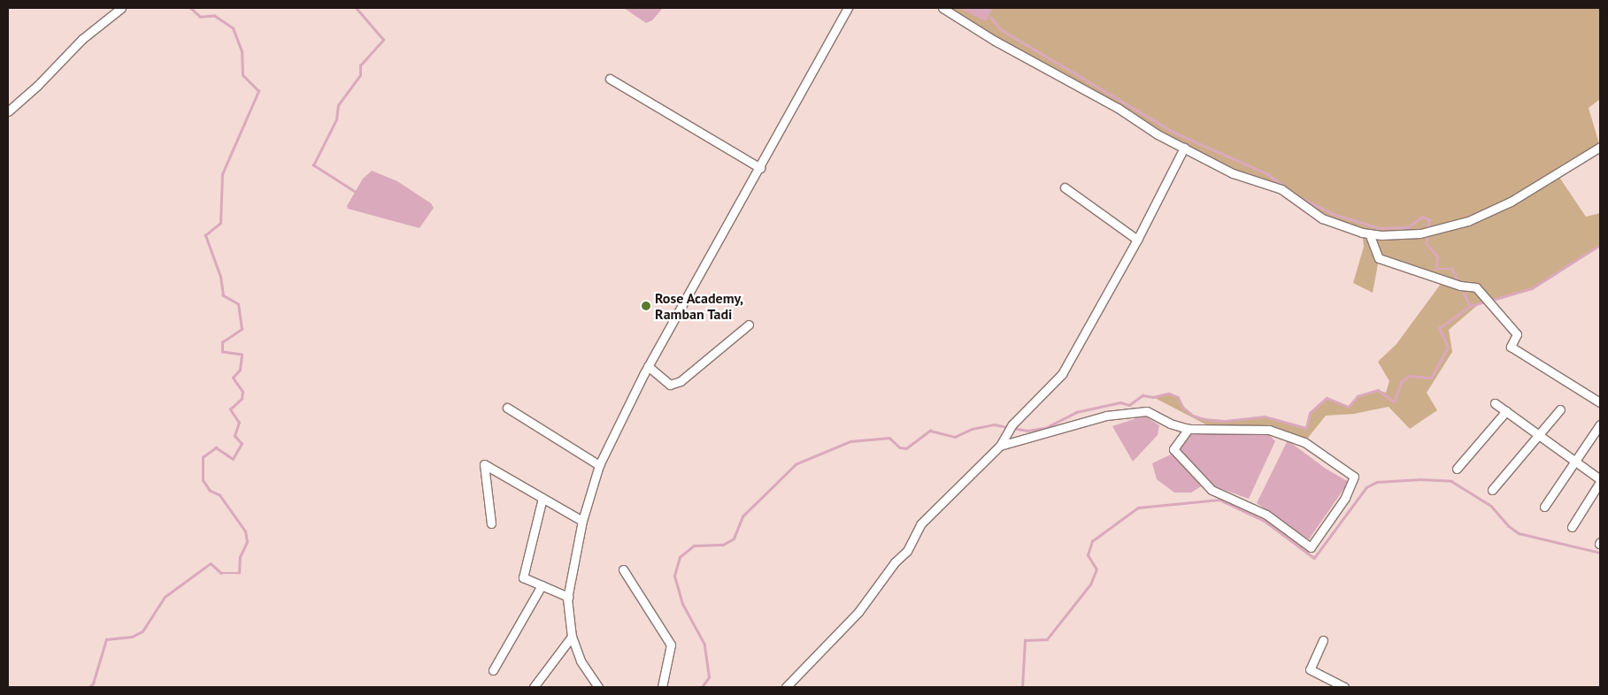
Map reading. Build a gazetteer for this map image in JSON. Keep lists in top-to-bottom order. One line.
{"places":["Rose Academy, Ramban Tadi"]}
